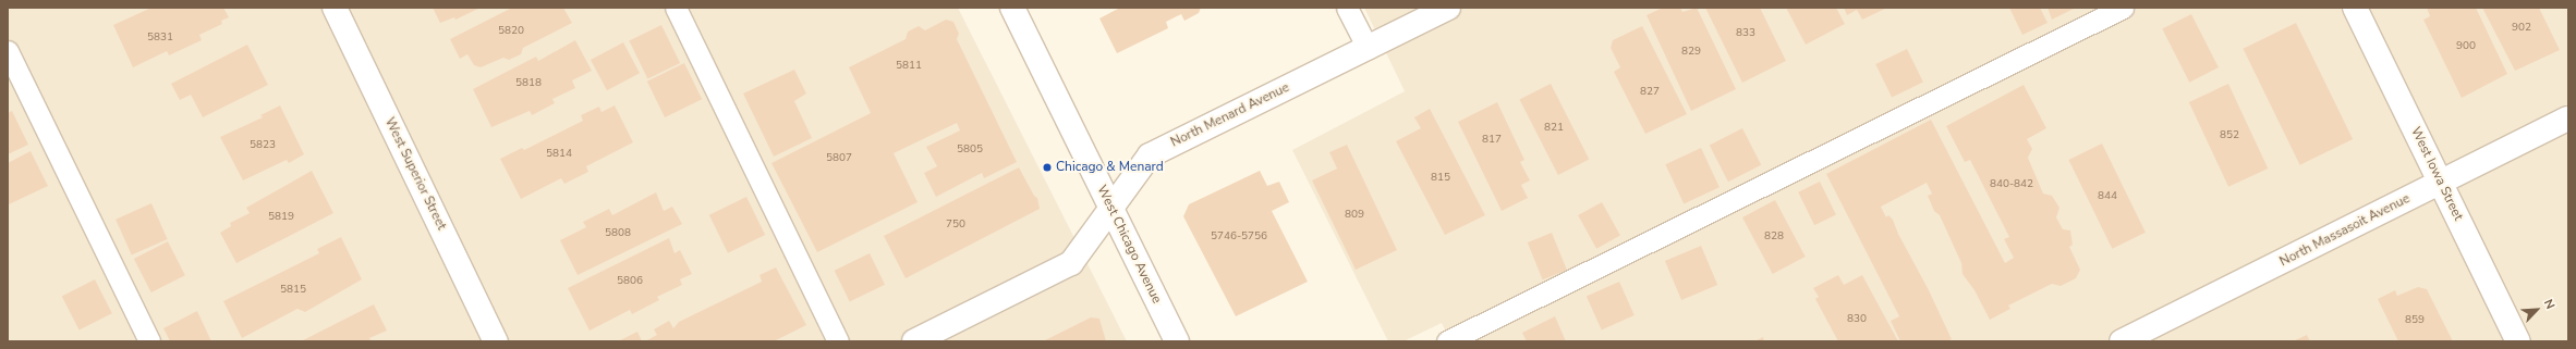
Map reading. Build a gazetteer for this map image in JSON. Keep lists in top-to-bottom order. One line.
{"streets":{"street":["North Menard Avenue","West Superior Street","West Iowa Street","North Massasoit Avenue","West Chicago Avenue"]},"crossings":[["North Menard Avenue","West Chicago Avenue"],["West Iowa Street","North Massasoit Avenue"]],"places":["Chicago & Menard"],"house_numbers":["902","5820","833","5831","900","829","5811","5818","827","821","852","817","5823","5805","5814","5807","815","840-842","844","809","5819","750","5808","5746-5756","828","5806","5815","830","859"],"north":"top right"}
